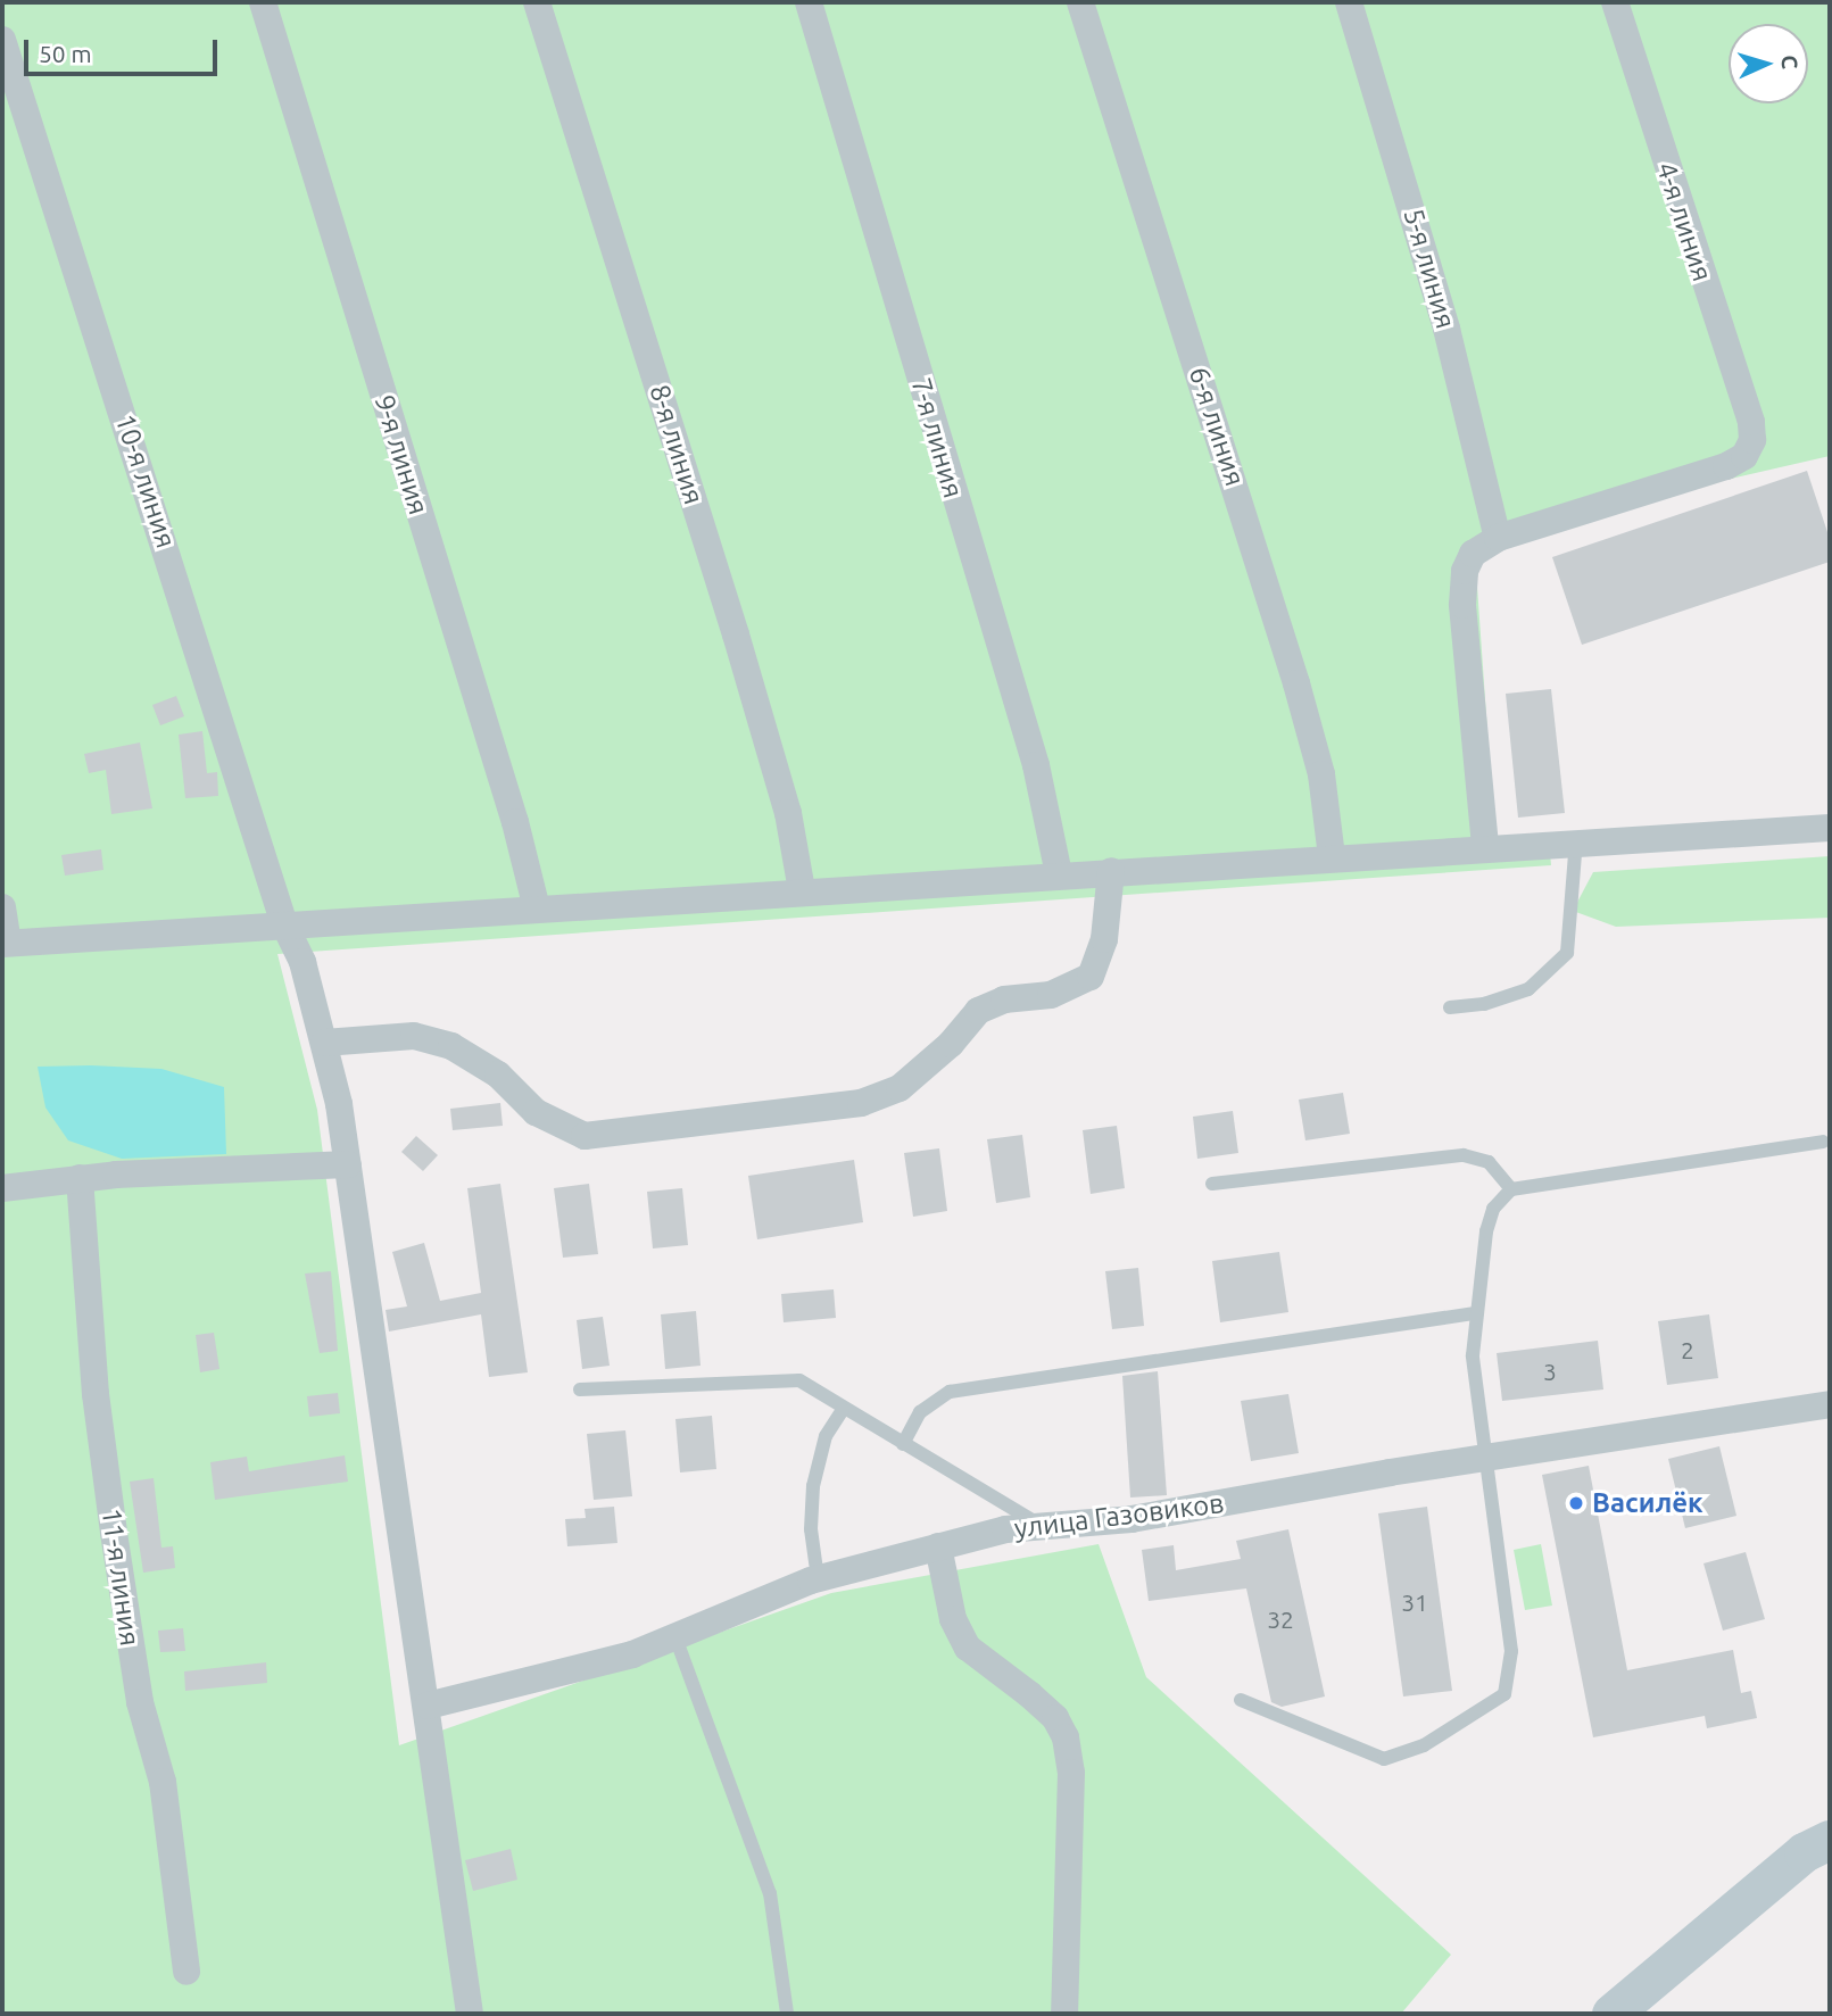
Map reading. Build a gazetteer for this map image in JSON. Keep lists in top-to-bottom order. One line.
{"streets":{"street":["4-я линия","5-я линия","6-я линия","7-я линия","8-я линия","9-я линия","10-я линия","улица Газовиков","11-я линия"]},"crossings":[["4-я линия","5-я линия"],["10-я линия","улица Газовиков"]],"places":["Василёк"],"house_numbers":["2","3","31","32"],"scale_bar":"50 m","north":"right"}
